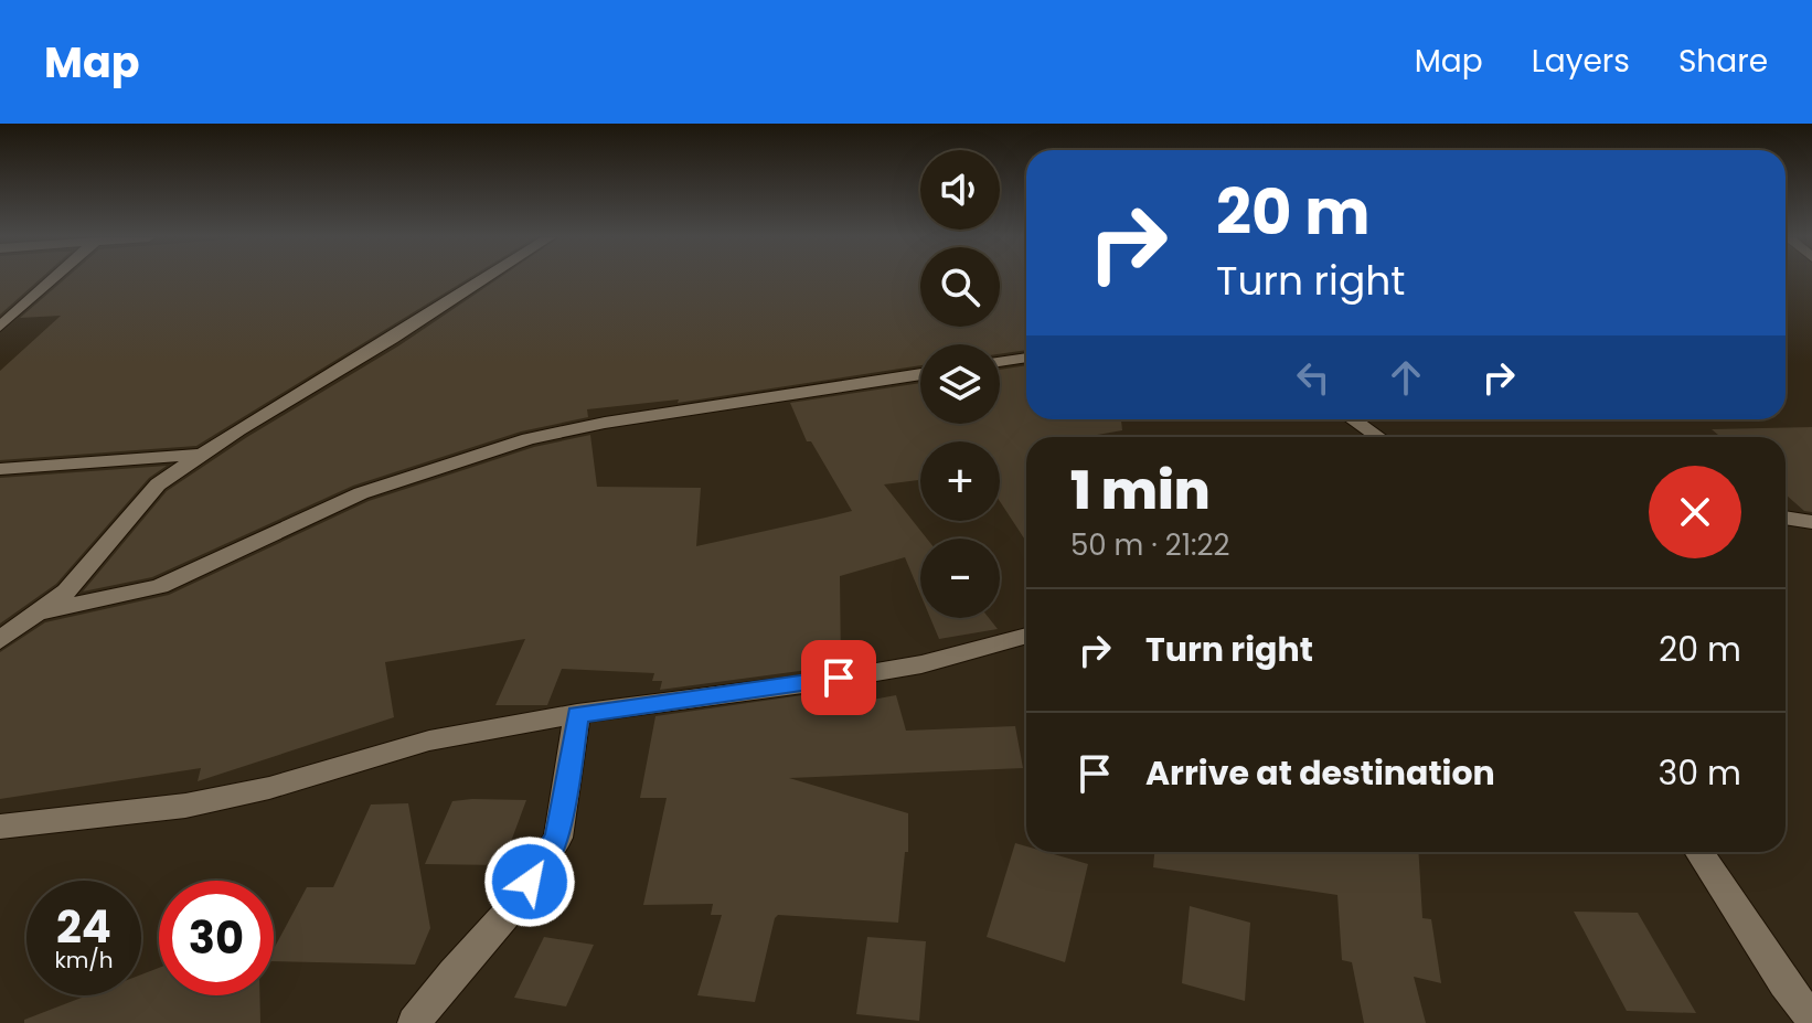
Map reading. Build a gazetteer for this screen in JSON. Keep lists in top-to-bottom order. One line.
{"page":{"header":"Map","nav":["Map","Layers","Share"],"map_buttons":["+","−"],"turn":["20 m","Turn right"],"heading":["1 min","50 m · 21:22"],"list":[{"name":"Turn right","value":"20 m"},{"name":"Arrive at destination","value":"30 m"}],"speed":"24 km/h","limit":"30"}}
